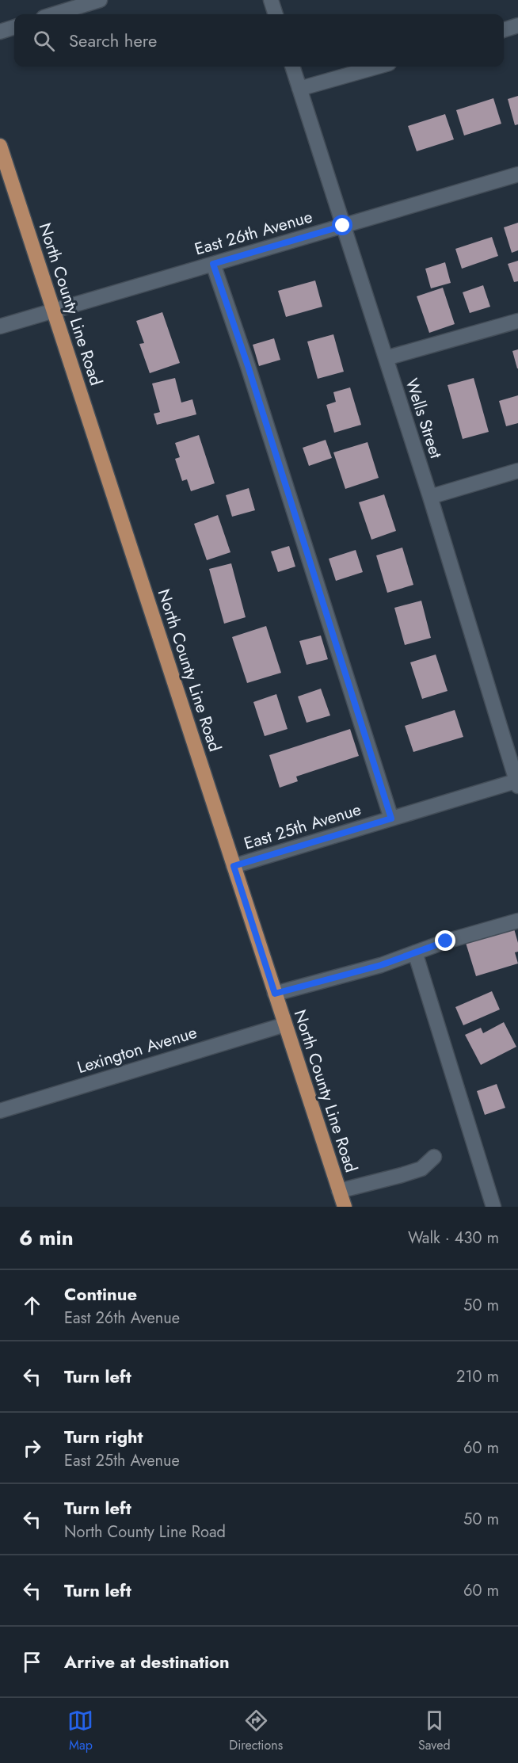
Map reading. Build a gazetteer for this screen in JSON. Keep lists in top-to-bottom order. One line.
{"streets":{"main road":["North County Line Road"],"street":["East 26th Avenue","Wells Street","East 25th Avenue","Lexington Avenue"]},"crossings":[["East 26th Avenue","North County Line Road"],["East 26th Avenue","Wells Street"],["North County Line Road","East 25th Avenue"],["North County Line Road","Lexington Avenue"],["Wells Street","East 25th Avenue"]],"page":{"search":"Search here","heading":["6 min","Walk · 430 m"],"list":[["Continue","East 26th Avenue","50 m"],["Turn left","210 m"],["Turn right","East 25th Avenue","60 m"],["Turn left","North County Line Road","50 m"],["Turn left","60 m"],"Arrive at destination"],"nav":["Map","Directions","Saved"]}}
